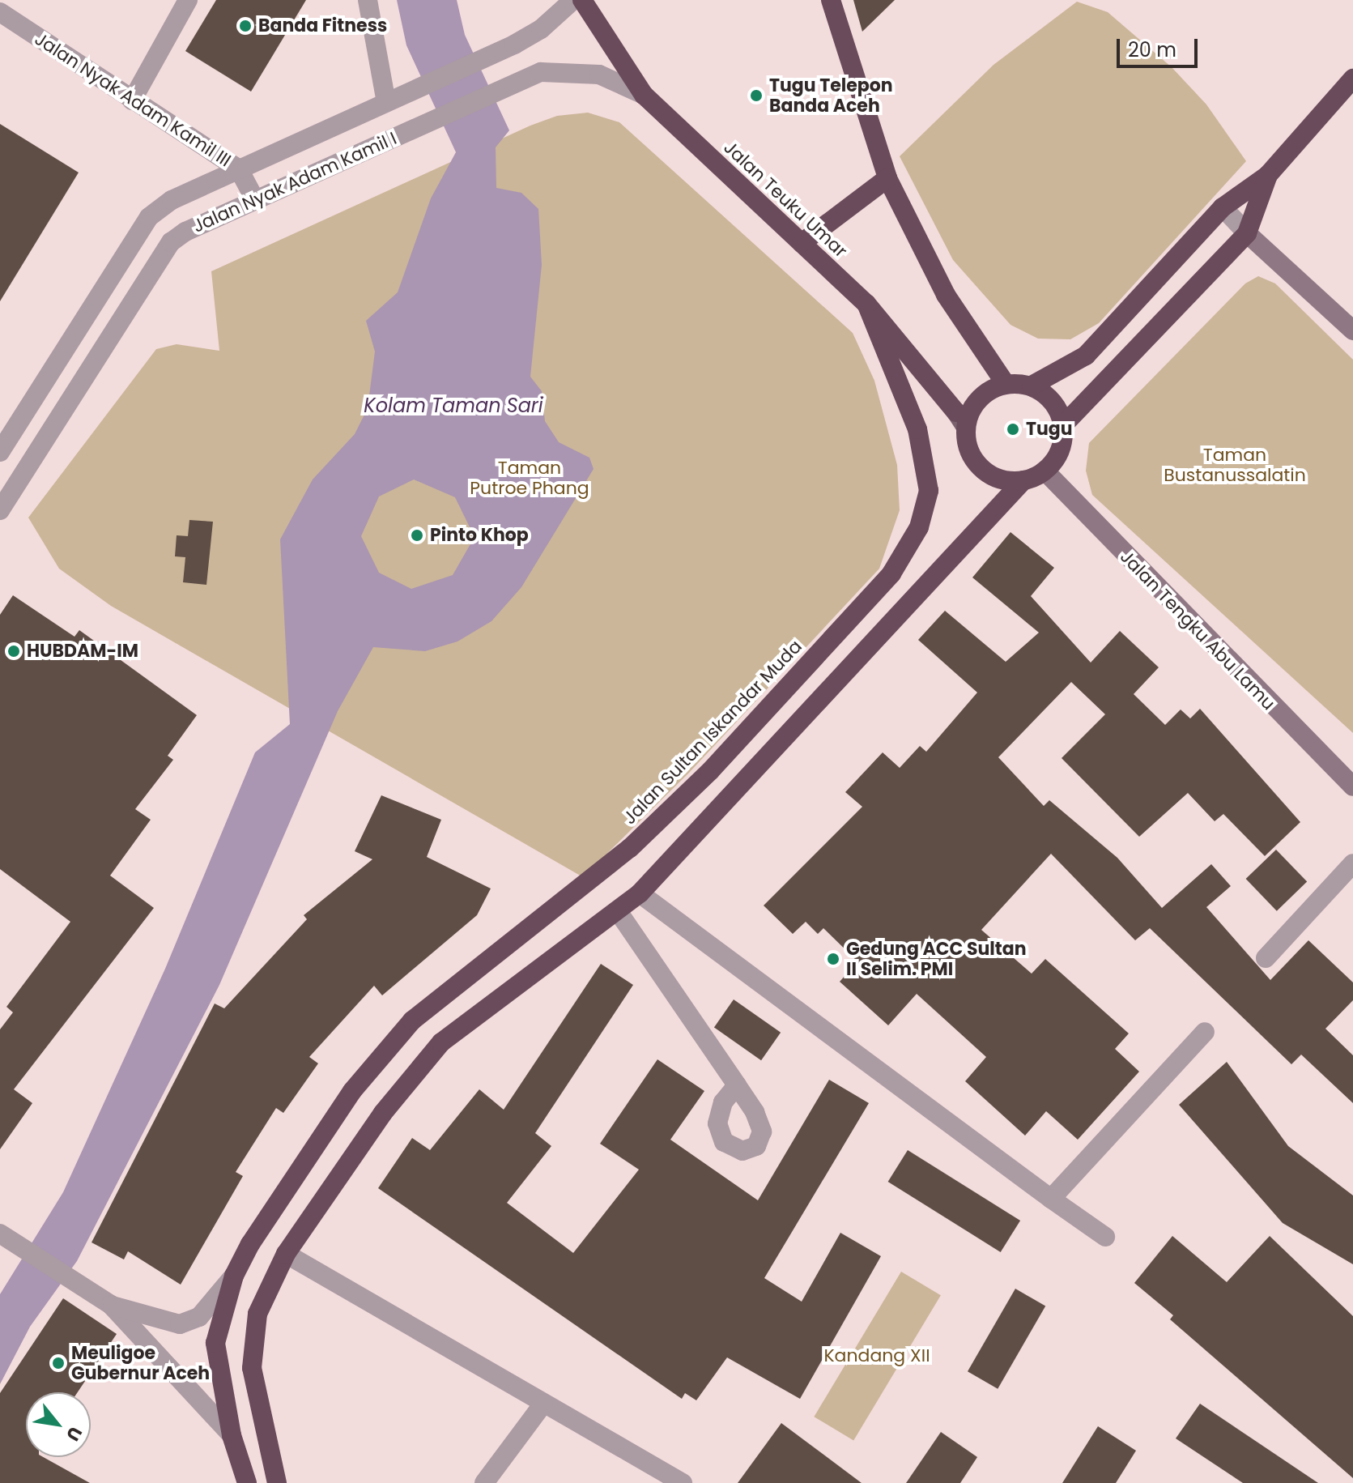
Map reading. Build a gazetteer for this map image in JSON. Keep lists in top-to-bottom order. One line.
{"streets":{"highway":["Jalan Teuku Umar","Jalan Sultan Iskandar Muda"],"street":["Jalan Nyak Adam Kamil III","Jalan Nyak Adam Kamil I","Jalan Tengku Abu Lamu"]},"crossings":[["Jalan Nyak Adam Kamil III","Jalan Nyak Adam Kamil I"],["Jalan Nyak Adam Kamil I","Jalan Teuku Umar"],["Jalan Teuku Umar","Jalan Tengku Abu Lamu"],["Jalan Teuku Umar","Jalan Sultan Iskandar Muda"]],"water":["Kolam Taman Sari"],"parks":["Taman Bustanussalatin","Taman Putroe Phang","Kandang XII"],"places":["Banda Fitness","Tugu Telepon Banda Aceh","Tugu","Pinto Khop","HUBDAM-IM","Gedung ACC Sultan II Selim. PMI","Meuligoe Gubernur Aceh"],"scale_bar":"20 m","north":"bottom right"}
